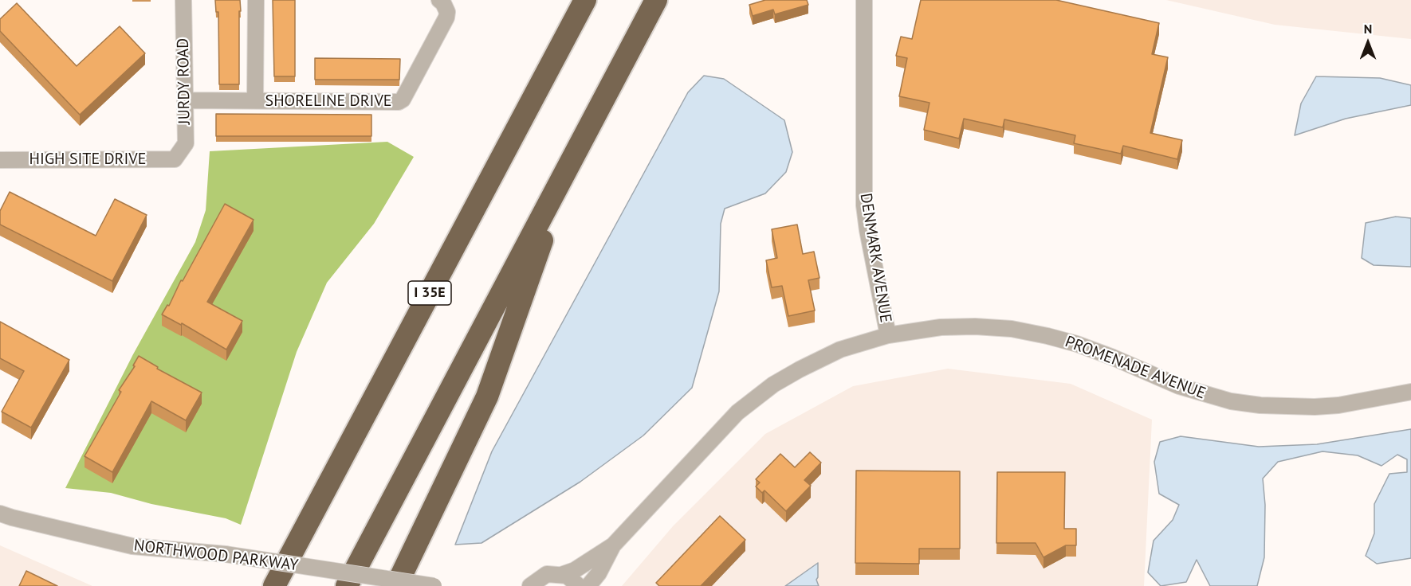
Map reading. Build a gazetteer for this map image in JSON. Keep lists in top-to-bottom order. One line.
{"streets":{"highway":["I 35E"],"street":["JURDY ROAD","SHORELINE DRIVE","HIGH SITE DRIVE","DENMARK AVENUE","PROMENADE AVENUE","NORTHWOOD PARKWAY"]},"crossings":[["JURDY ROAD","SHORELINE DRIVE"],["JURDY ROAD","HIGH SITE DRIVE"],["DENMARK AVENUE","PROMENADE AVENUE"]],"north":"top"}
